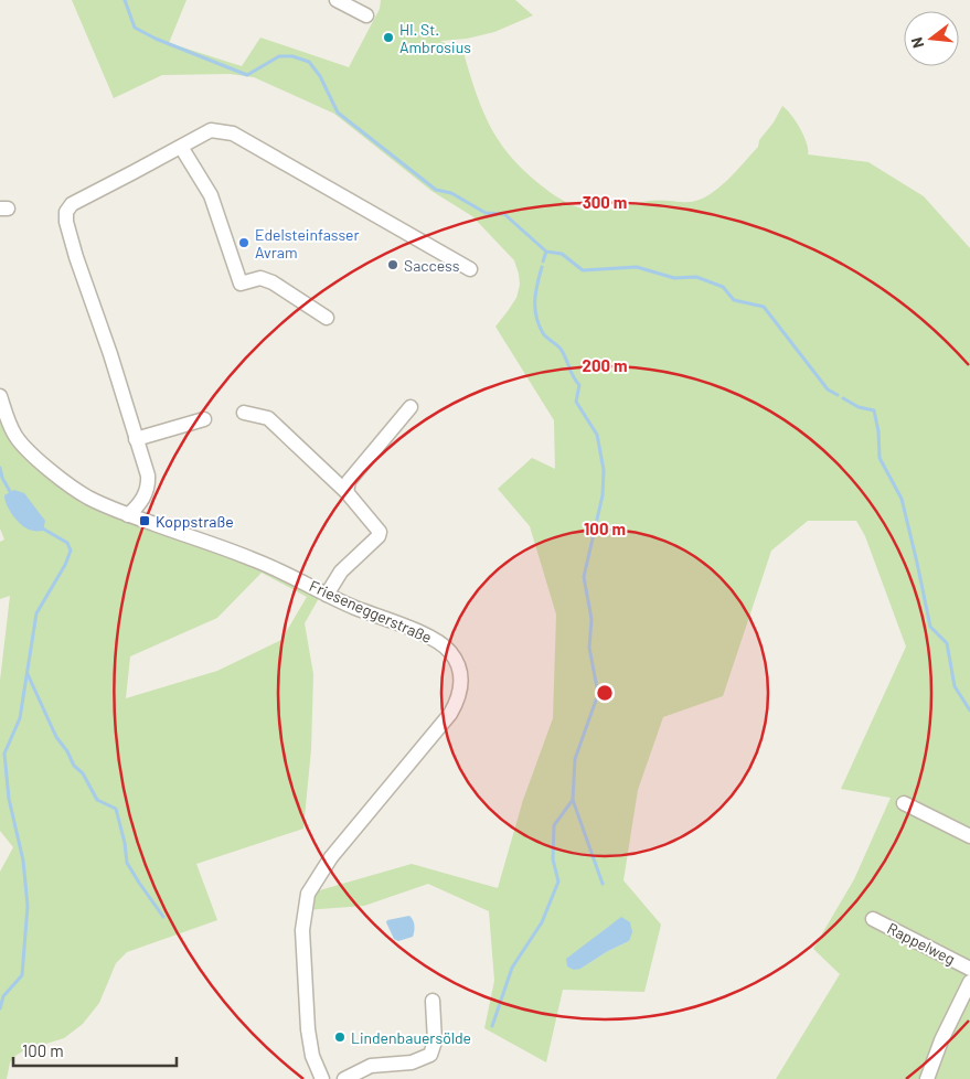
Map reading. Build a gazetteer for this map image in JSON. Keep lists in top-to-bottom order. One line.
{"streets":{"street":["Frieseneggerstraße","Rappelweg"]},"places":{"other":["Hl. St. Ambrosius","Edelsteinfasser Avram","Saccess","Lindenbauersölde"],"transit":["Koppstraße"]},"scale_bar":"100 m","north":"left","rings":["300 m","200 m","100 m"]}
